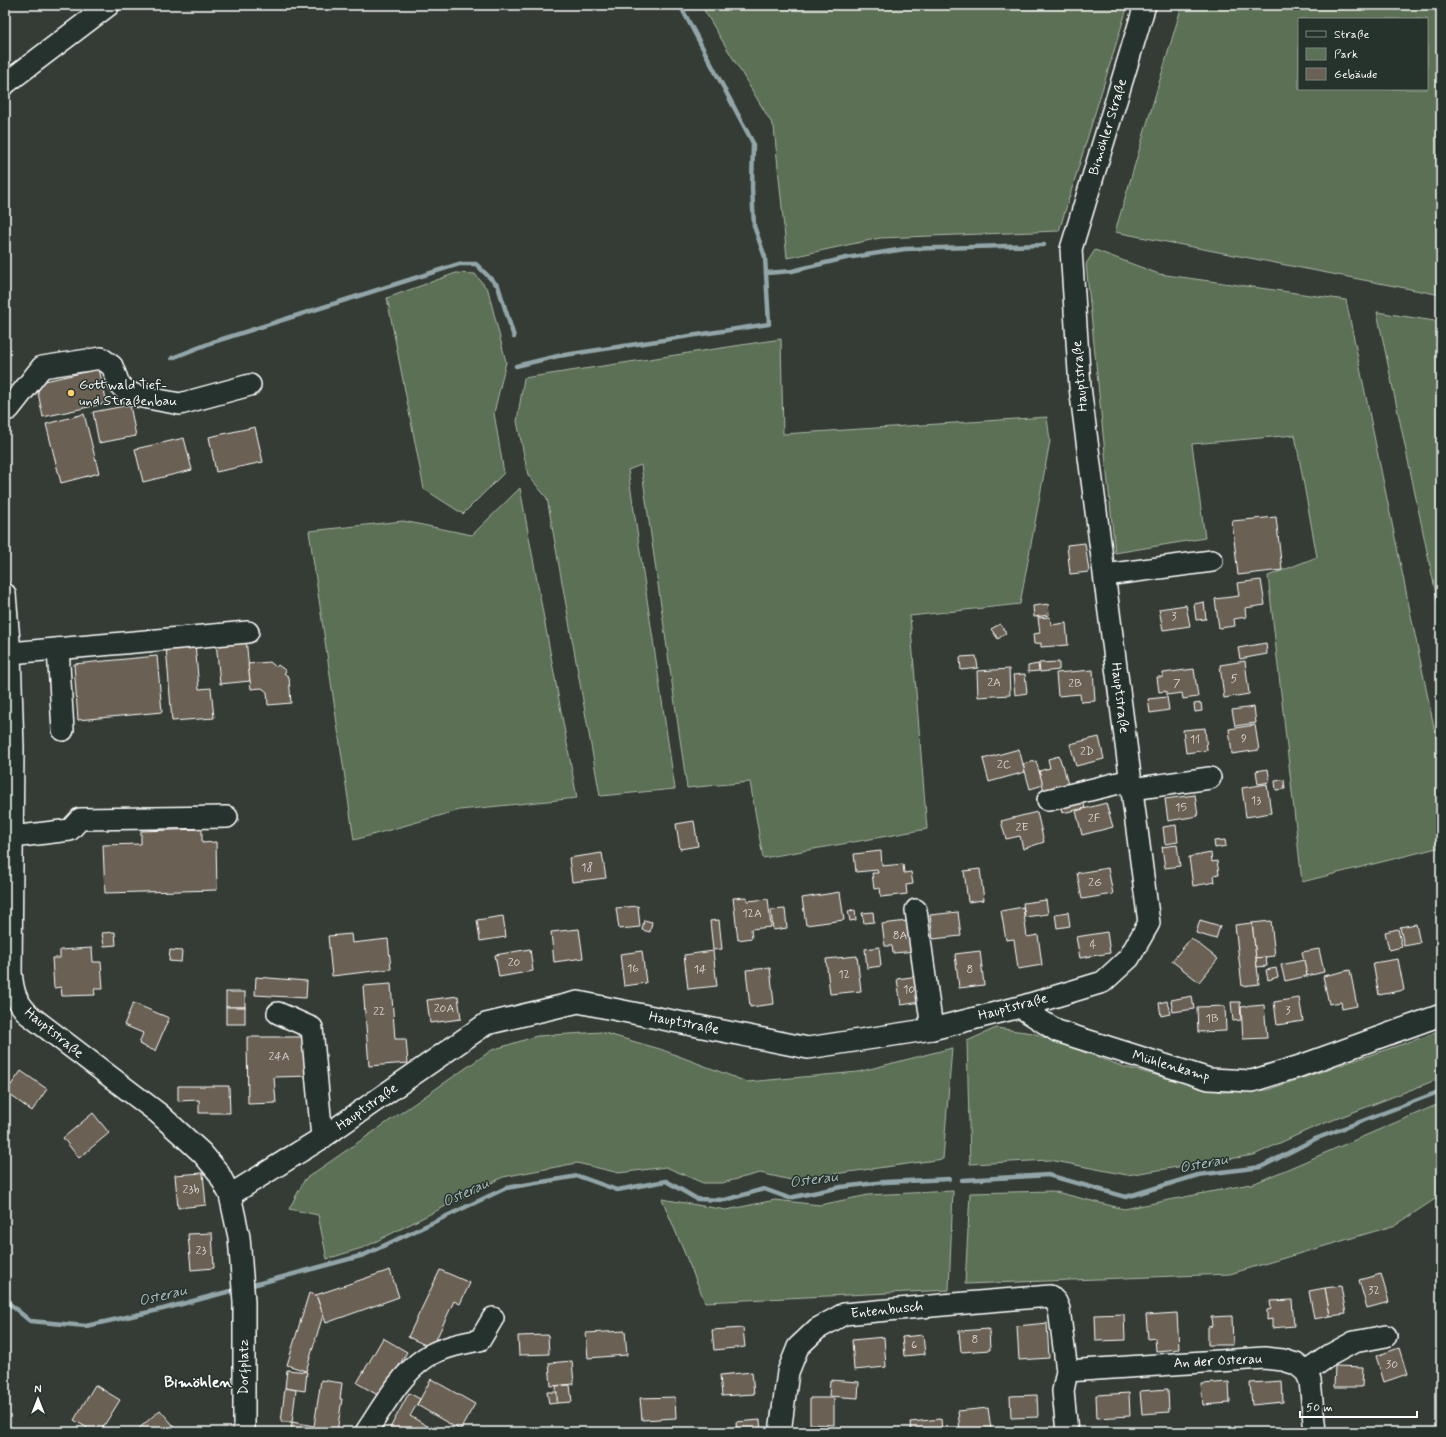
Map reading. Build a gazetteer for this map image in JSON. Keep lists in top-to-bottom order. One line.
{"streets":{"street":["Bimöhler Straße","Hauptstraße","Mühlenkamp","Entenbusch","An der Osterau","Dorfplatz"]},"crossings":[["Bimöhler Straße","Hauptstraße"],["Hauptstraße","Mühlenkamp"],["Hauptstraße","Dorfplatz"],["Entenbusch","An der Osterau"]],"districts":["Bimöhlen"],"water":["Osterau"],"places":["Gottwald Tief- und Straßenbau"],"house_numbers":["3","5","2A","2B","7","9","11","2D","2C","13","15","2F","2E","18","2G","12A","8A","4","20","16","14","8","12","10","20A","3","22","1B","24A","23b","23","32","8","6","30"],"legend":["Straße","Park","Gebäude"],"scale_bar":"50 m","north":"top"}
